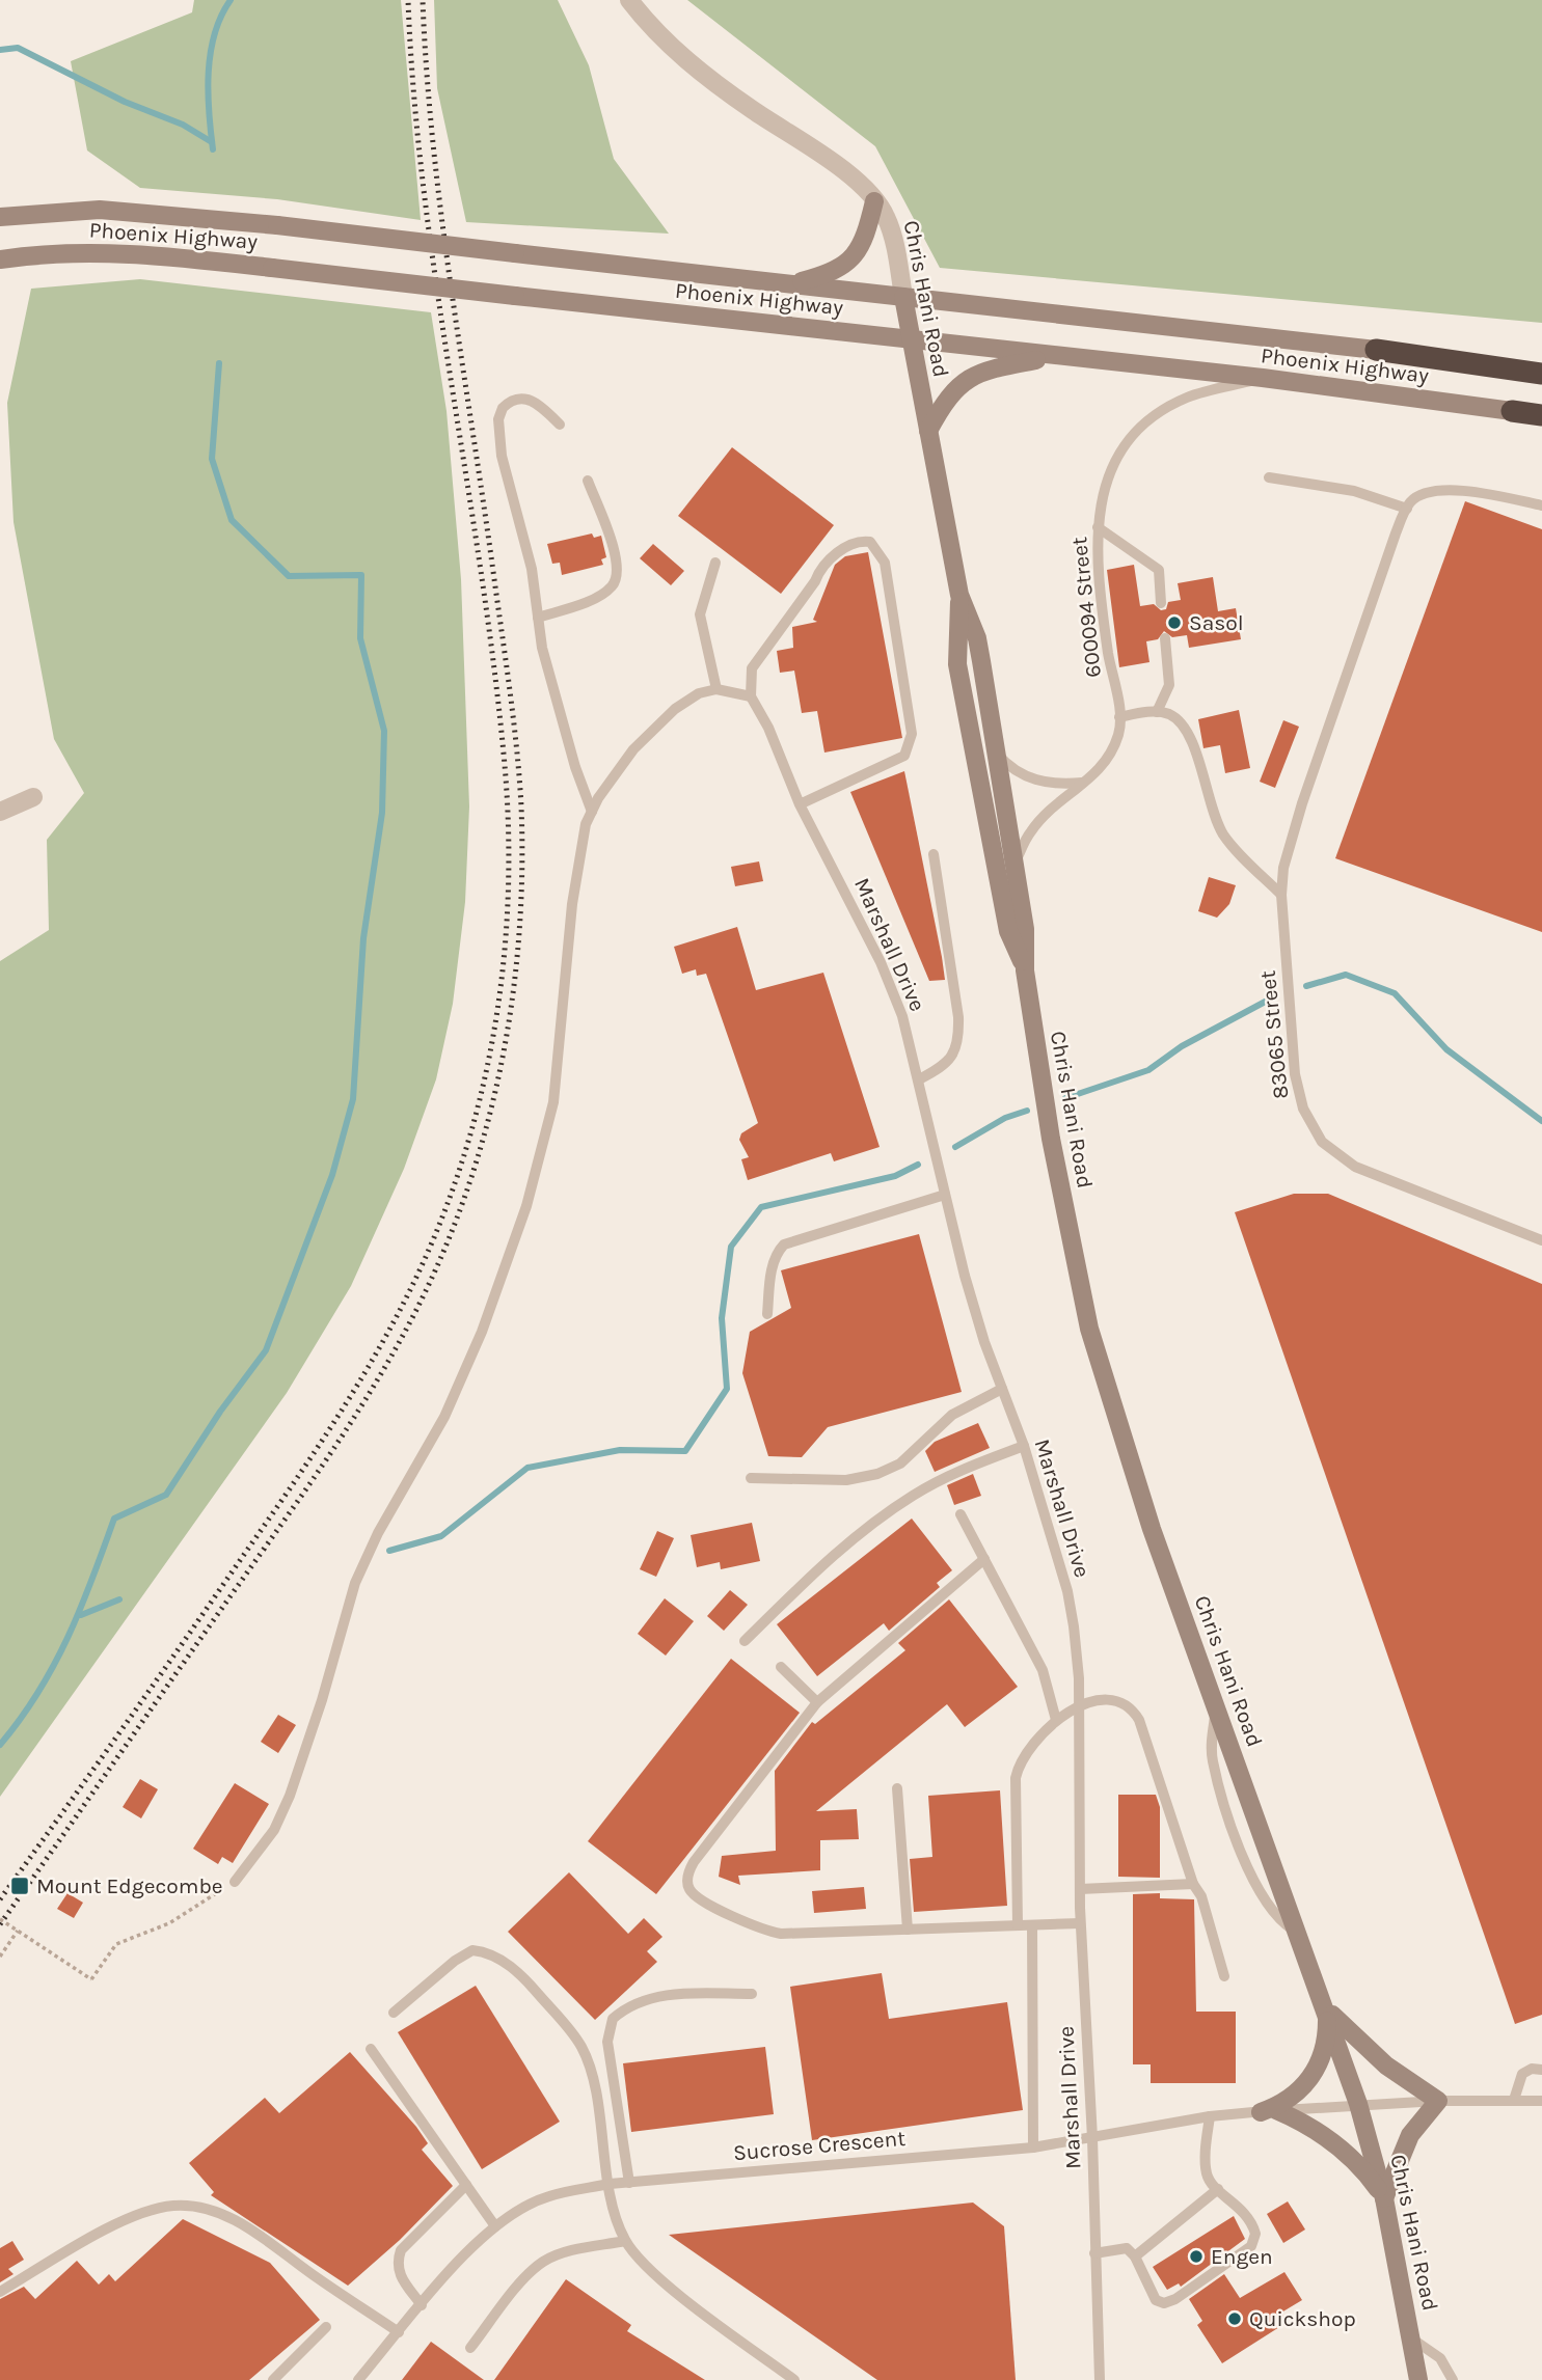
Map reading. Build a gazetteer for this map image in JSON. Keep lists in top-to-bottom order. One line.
{"streets":{"main road":["Phoenix Highway","Chris Hani Road"],"lane":["600094 Street","Marshall Drive","83065 Street","Sucrose Crescent"]},"crossings":[["Phoenix Highway","Chris Hani Road"],["Phoenix Highway","600094 Street"],["Chris Hani Road","600094 Street"],["Chris Hani Road","Sucrose Crescent"],["Marshall Drive","Sucrose Crescent"]],"places":{"other":["Sasol","Engen","Quickshop"],"transit":["Mount Edgecombe"]}}
